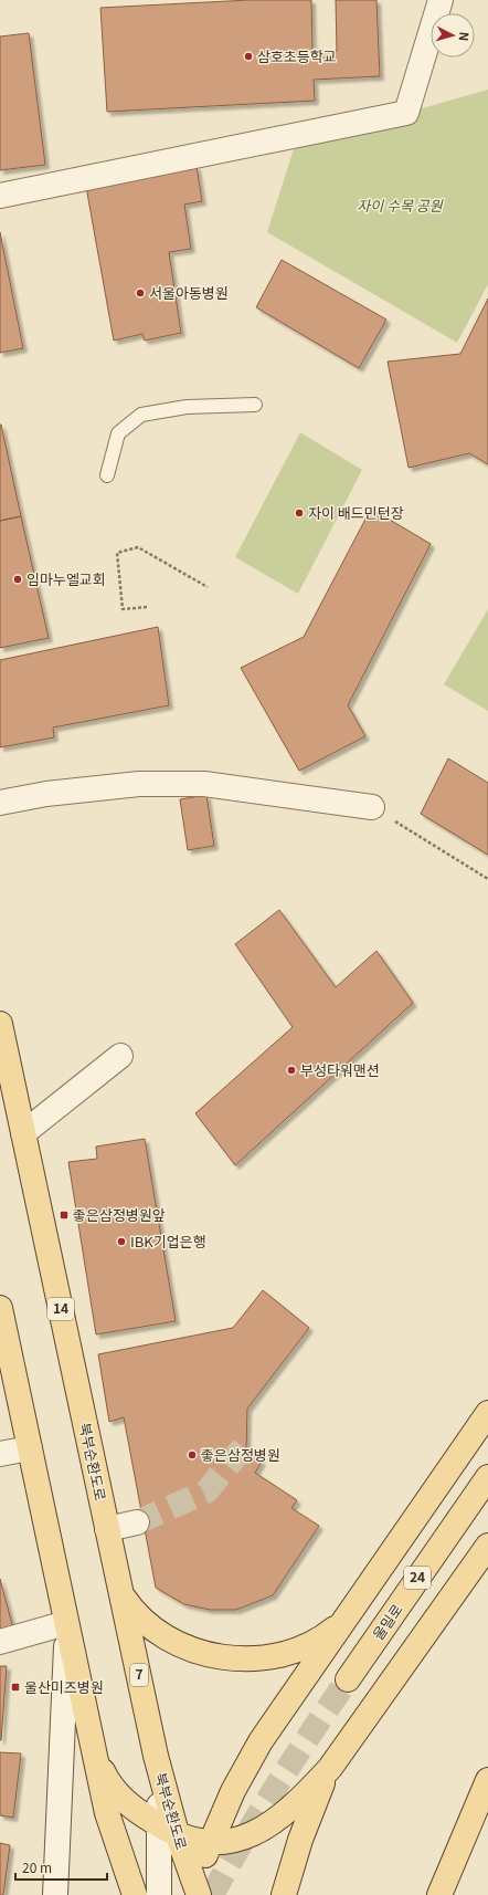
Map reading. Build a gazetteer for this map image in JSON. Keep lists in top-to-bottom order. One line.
{"streets":{"main road":["14","북부순환도로","24","울밀로","7"]},"parks":["자이 수목 공원"],"places":{"other":["삼호초등학교","서울아동병원","자이 배드민턴장","임마누엘교회","부성타워맨션","IBK기업은행","좋은삼정병원"],"transit":["좋은삼정병원앞","울산미즈병원"]},"scale_bar":"20 m","north":"right"}
